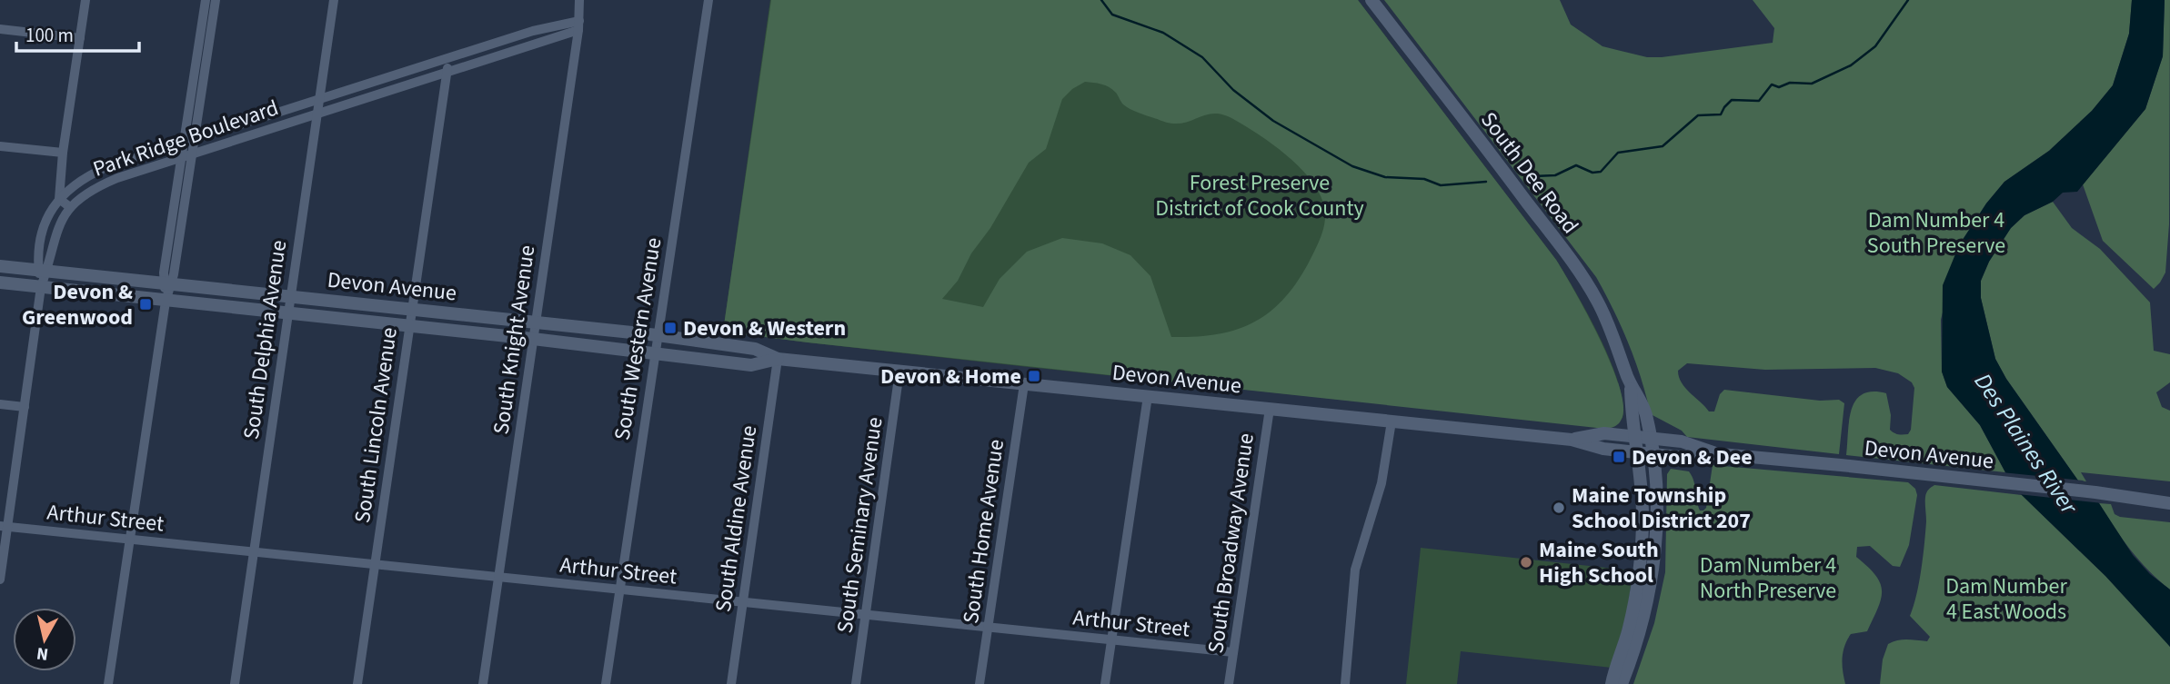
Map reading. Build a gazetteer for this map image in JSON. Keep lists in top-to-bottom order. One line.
{"streets":{"street":["Park Ridge Boulevard","South Dee Road","Devon Avenue","South Western Avenue","South Delphia Avenue","South Knight Avenue","South Lincoln Avenue","Arthur Street","South Aldine Avenue","South Seminary Avenue","South Home Avenue","South Broadway Avenue"]},"crossings":[["Park Ridge Boulevard","Devon Avenue"],["Park Ridge Boulevard","South Delphia Avenue"],["Park Ridge Boulevard","South Knight Avenue"],["Park Ridge Boulevard","South Lincoln Avenue"],["Park Ridge Boulevard","Arthur Street"],["South Dee Road","Devon Avenue"],["Devon Avenue","South Western Avenue"],["Devon Avenue","South Delphia Avenue"],["Devon Avenue","South Knight Avenue"],["Devon Avenue","South Lincoln Avenue"],["Devon Avenue","South Aldine Avenue"],["Devon Avenue","South Seminary Avenue"],["Devon Avenue","South Home Avenue"],["Devon Avenue","South Broadway Avenue"],["South Western Avenue","Arthur Street"],["South Delphia Avenue","Arthur Street"],["South Knight Avenue","Arthur Street"],["South Lincoln Avenue","Arthur Street"],["Arthur Street","South Aldine Avenue"],["Arthur Street","South Seminary Avenue"],["Arthur Street","South Home Avenue"],["Arthur Street","South Broadway Avenue"]],"water":["Des Plaines River"],"parks":["Forest Preserve District of Cook County","Dam Number 4 South Preserve","Dam Number 4 North Preserve","Dam Number 4 East Woods"],"places":{"transit":["Devon & Greenwood","Devon & Western","Devon & Home","Devon & Dee"],"other":["Maine Township School District 207","Maine South High School"]},"scale_bar":"100 m","north":"bottom"}
